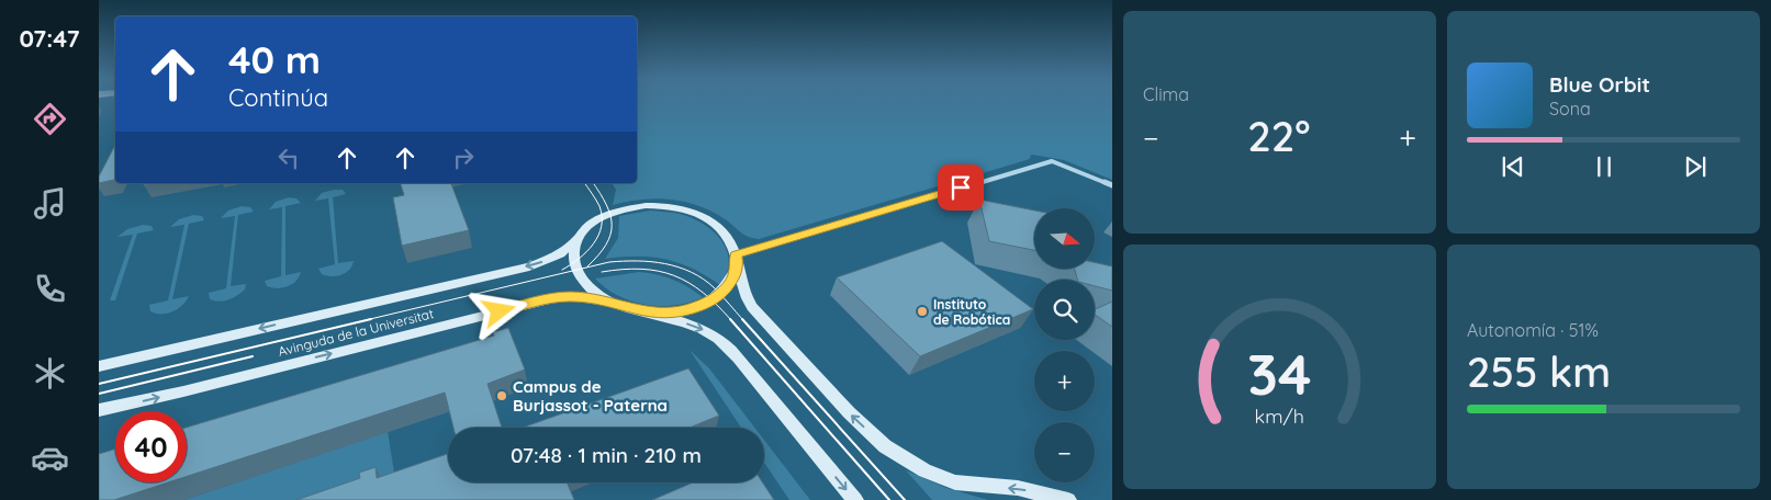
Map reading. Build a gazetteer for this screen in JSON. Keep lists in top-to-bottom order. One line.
{"streets":{"street":["Avinguda de la Universitat"]},"places":["Instituto de Robótica","Campus de Burjassot - Paterna"],"north":"right","page":{"tabs":"07:47","tile":["Clima",["Autonomía · 51%","255 km"]],"turn":["40 m","Continúa"],"song":["Blue Orbit","Sona"],"heat":["−","22°","+"],"map_buttons":["+","−"],"limit":"40","trip":"07:48 · 1 min · 210 m","gauge":["34","km/h"]}}
